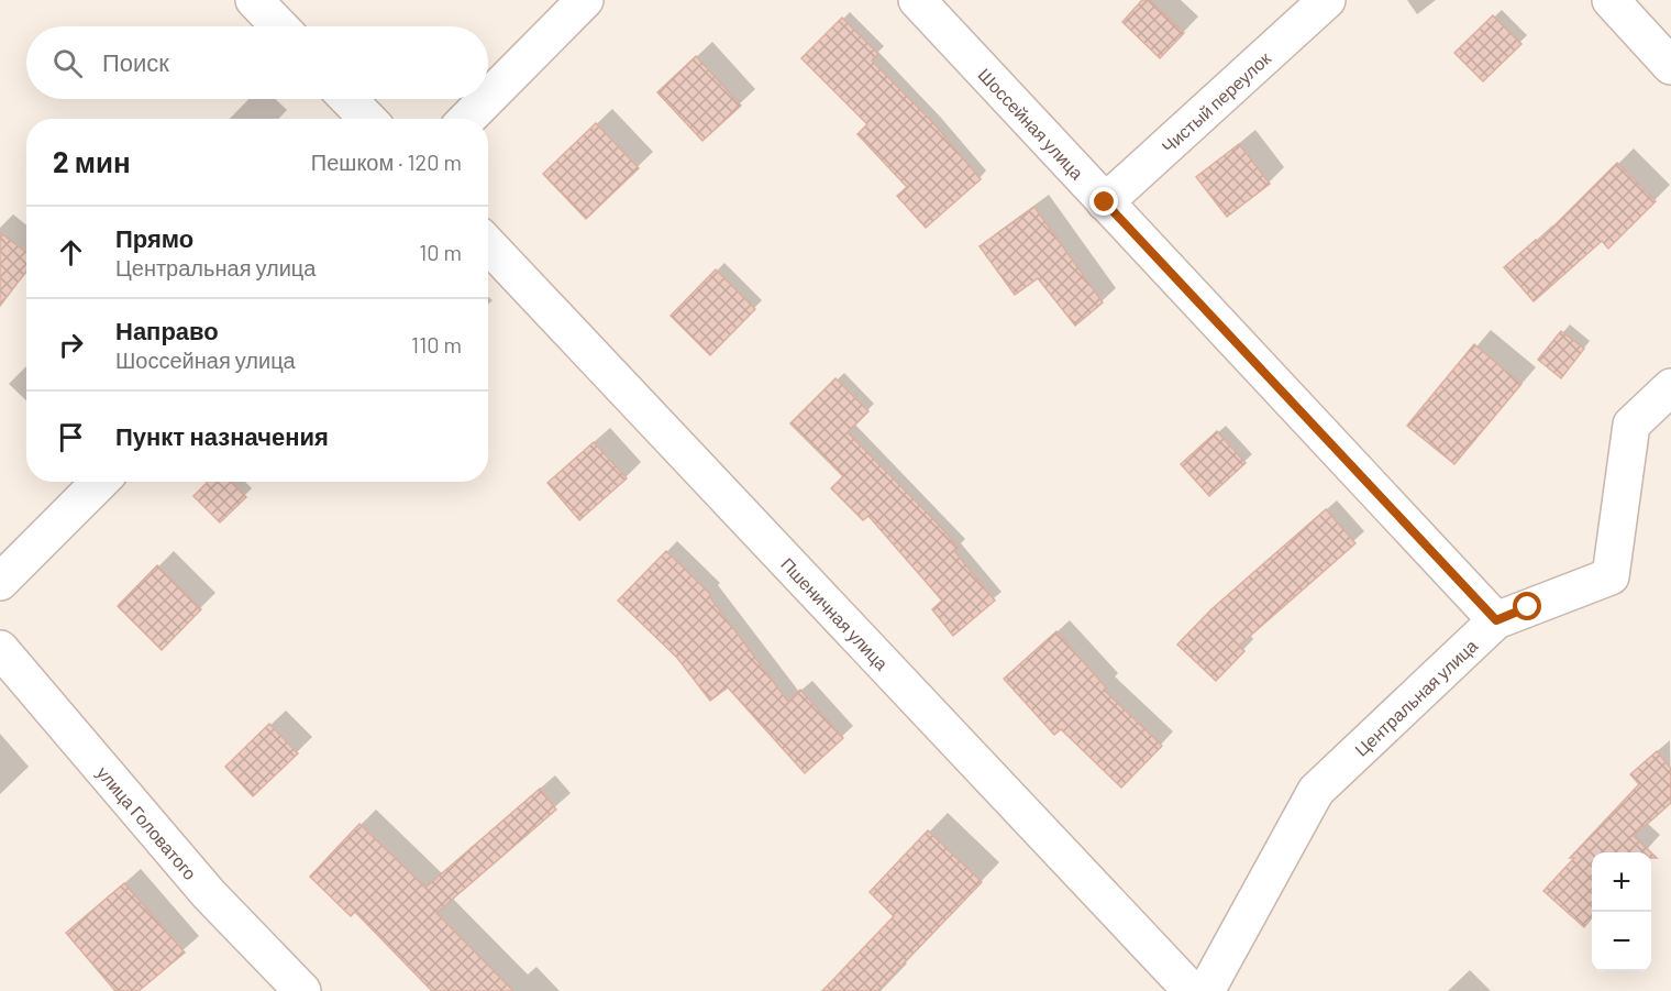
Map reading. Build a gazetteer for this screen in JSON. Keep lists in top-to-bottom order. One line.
{"streets":{"street":["Чистый переулок","Шоссейная улица","Пшеничная улица","Центральная улица","улица Головатого"]},"crossings":[["Чистый переулок","Шоссейная улица"],["Шоссейная улица","Центральная улица"]],"page":{"search":"Поиск","heading":["2 мин","Пешком · 120 m"],"list":[["Прямо","Центральная улица","10 m"],["Направо","Шоссейная улица","110 m"],"Пункт назначения"],"map_buttons":["+","−"]}}
